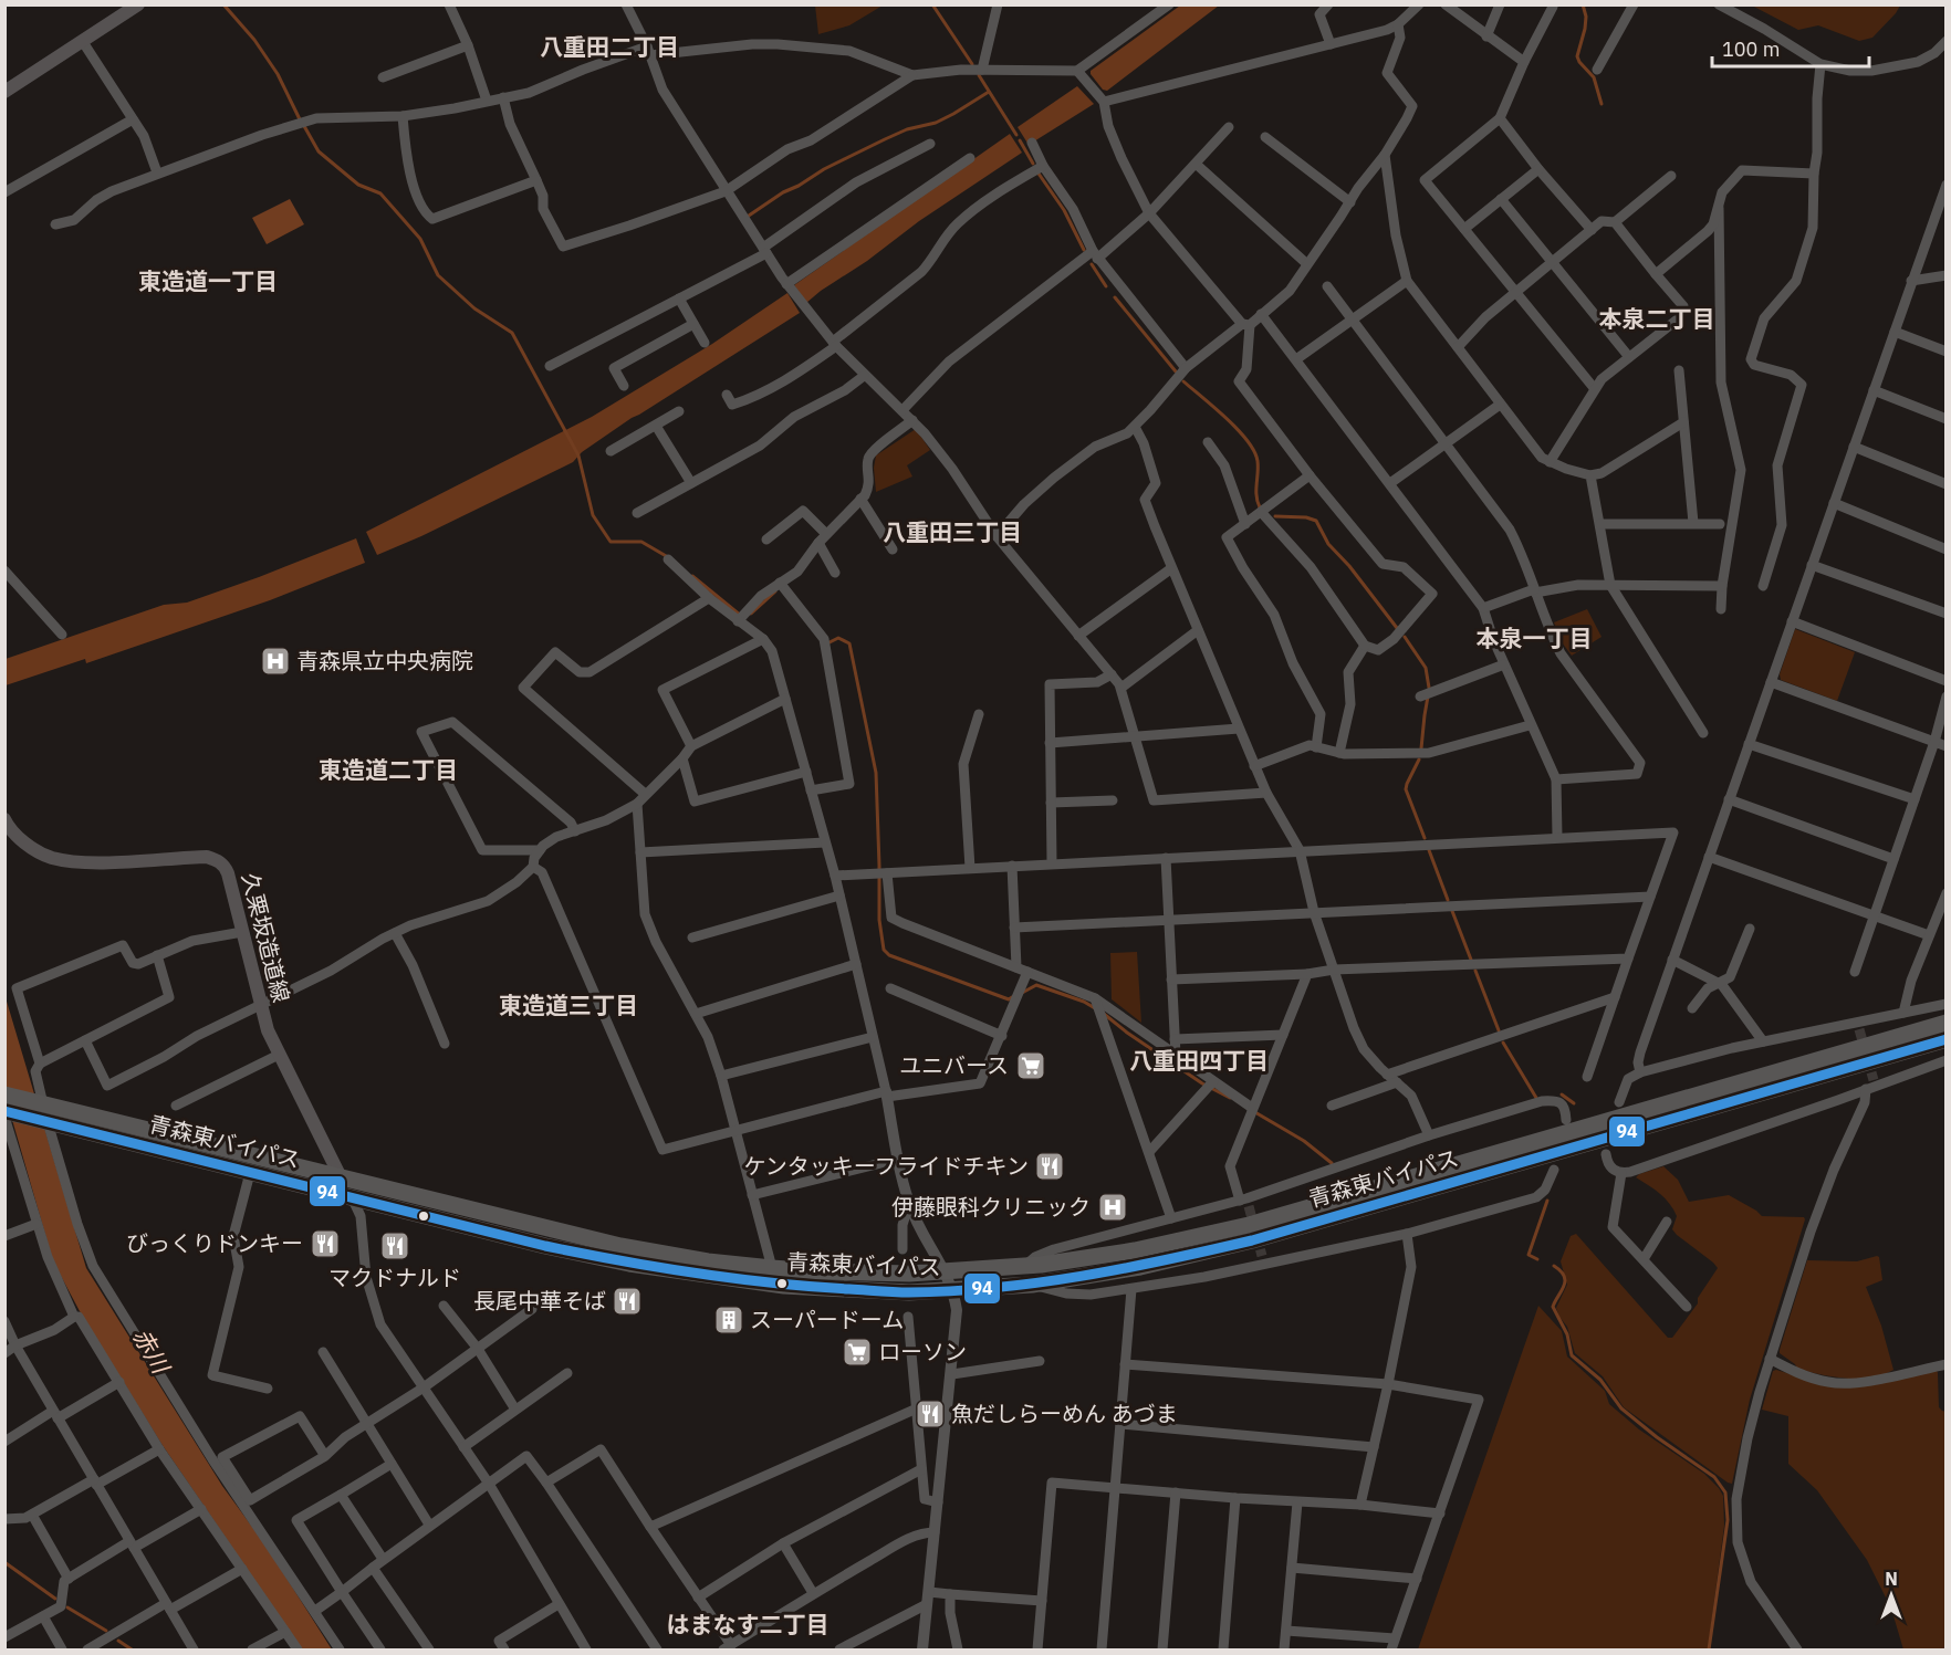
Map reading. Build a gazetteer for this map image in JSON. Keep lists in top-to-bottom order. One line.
{"streets":{"highway":["青森東バイパス"],"main road":["久栗坂造道線"]},"crossings":[["久栗坂造道線","青森東バイパス"]],"districts":["八重田二丁目","東造道一丁目","本泉二丁目","八重田三丁目","本泉一丁目","東造道二丁目","東造道三丁目","八重田四丁目","はまなす二丁目"],"water":["赤川"],"places":{"hospital":["青森県立中央病院","伊藤眼科クリニック"],"supermarket":["ユニバース","ローソン"],"restaurant":["ケンタッキーフライドチキン","びっくりドンキー","マクドナルド","長尾中華そば","魚だしらーめん あづま"],"building":["スーパードーム"]},"lines":["transit line 94"],"scale_bar":"100 m","north":"top"}
